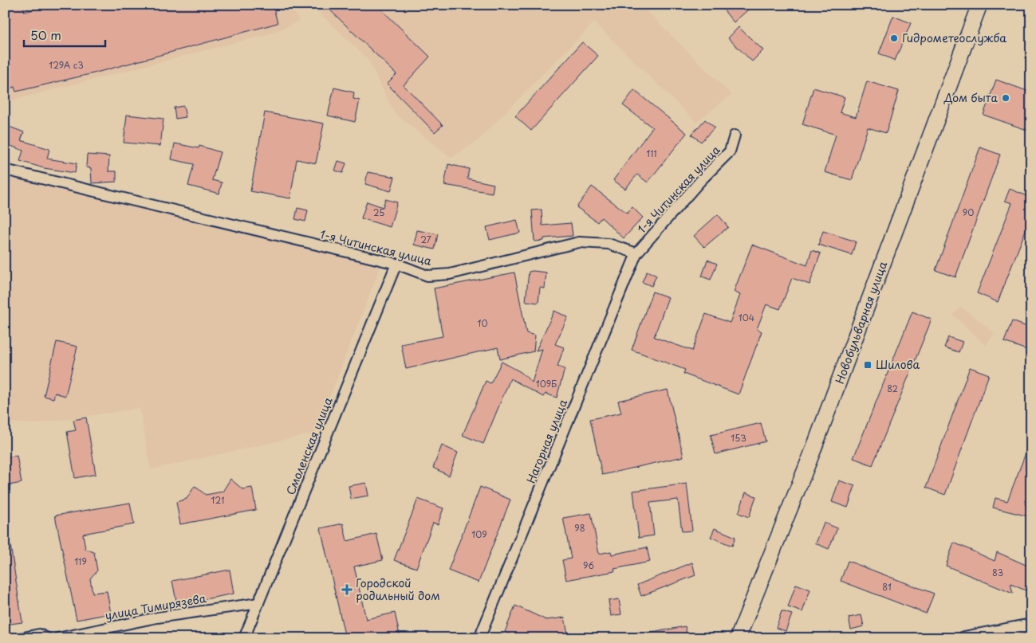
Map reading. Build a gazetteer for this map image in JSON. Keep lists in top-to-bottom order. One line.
{"streets":{"main road":["Новобульварная улица"],"street":["1-я Читинская улица","Нагорная улица","Смоленская улица","улица Тимирязева"]},"crossings":[["1-я Читинская улица","Нагорная улица"],["1-я Читинская улица","Смоленская улица"],["Смоленская улица","улица Тимирязева"]],"places":{"other":["Гидрометеослужба","Дом быта"],"transit":["Шилова"],"health":["Городской родильный дом"]},"house_numbers":["129А с3","111","25","90","27","104","10","109Б","82","153","121","98","109","119","96","83","81"],"scale_bar":"50 m"}
